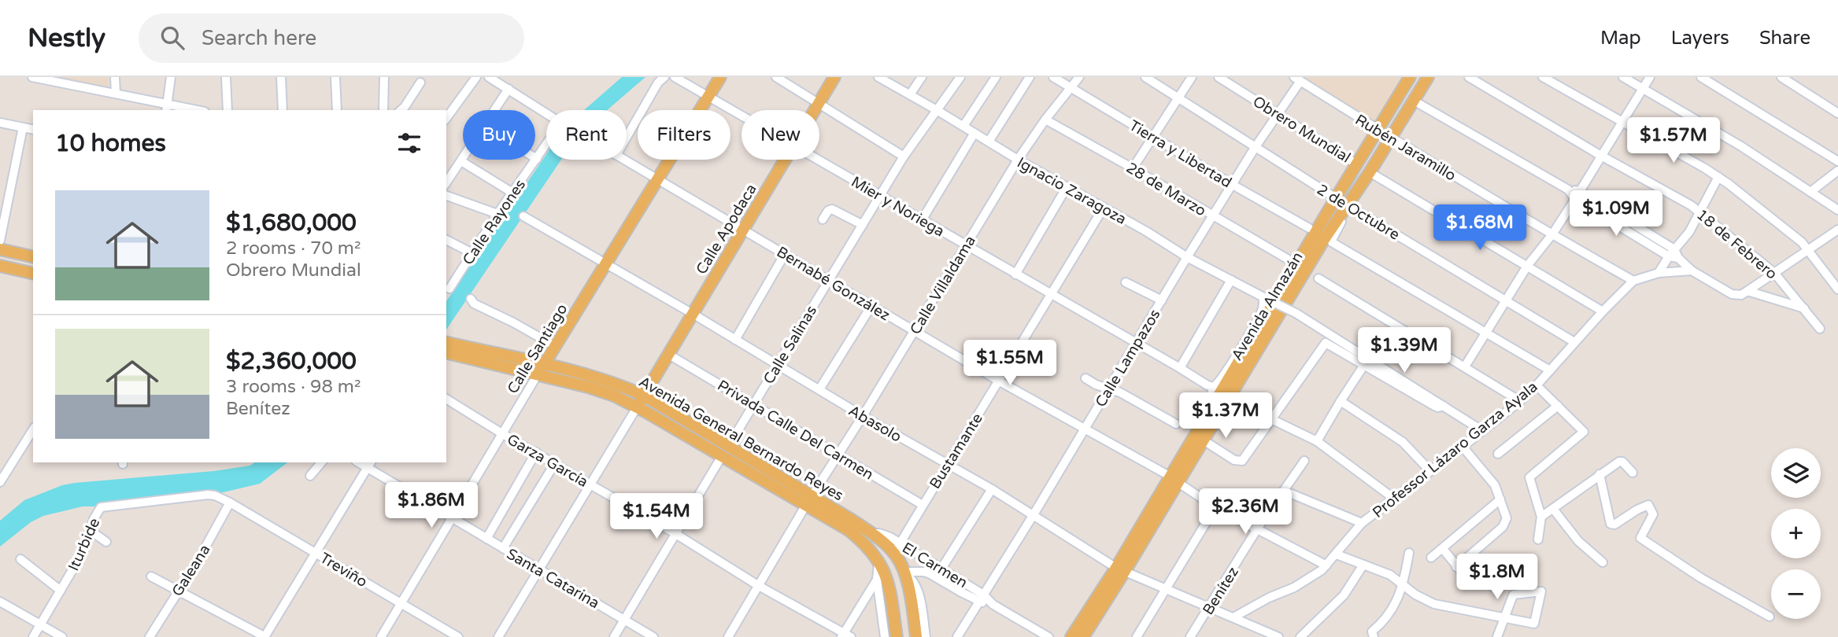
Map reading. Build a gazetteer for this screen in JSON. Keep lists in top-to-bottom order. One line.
{"streets":{"main road":["Calle Apodaca","Avenida Almazán","Calle Santiago","Avenida General Bernardo Reyes"],"street":["Obrero Mundial","Rubén Jaramillo","Tierra y Libertad","28 de Marzo","Ignacio Zaragoza","Mier y Noriega","2 de Octubre","Calle Rayones","18 de Febrero","Bernabé González","Calle Villaldama","Calle Salinas","Calle Lampazos","Abasolo","Privada Calle Del Carmen","Professor Lázaro Garza Ayala","Bustamante","Garza García","Iturbide","El Carmen","Treviño","Galeana","Santa Catarina","Benítez"]},"crossings":[["Obrero Mundial","Avenida Almazán"],["Obrero Mundial","Calle Lampazos"],["Rubén Jaramillo","Avenida Almazán"],["Rubén Jaramillo","Calle Lampazos"],["Rubén Jaramillo","Professor Lázaro Garza Ayala"],["Tierra y Libertad","Calle Villaldama"],["Tierra y Libertad","Calle Lampazos"],["28 de Marzo","Calle Villaldama"],["28 de Marzo","Calle Lampazos"],["Ignacio Zaragoza","Calle Villaldama"],["Ignacio Zaragoza","Calle Salinas"],["Ignacio Zaragoza","Calle Lampazos"],["Ignacio Zaragoza","Bustamante"],["Mier y Noriega","Calle Villaldama"],["Mier y Noriega","Calle Salinas"],["Mier y Noriega","Calle Santiago"],["Mier y Noriega","Calle Lampazos"],["Mier y Noriega","Bustamante"],["2 de Octubre","Avenida Almazán"],["2 de Octubre","Calle Lampazos"],["2 de Octubre","Professor Lázaro Garza Ayala"],["Calle Apodaca","Bernabé González"],["Calle Apodaca","Abasolo"],["Calle Apodaca","Privada Calle Del Carmen"],["Calle Apodaca","Avenida General Bernardo Reyes"],["Bernabé González","Calle Villaldama"],["Bernabé González","Avenida Almazán"],["Bernabé González","Calle Salinas"],["Bernabé González","Calle Santiago"],["Bernabé González","Calle Lampazos"],["Bernabé González","Professor Lázaro Garza Ayala"],["Bernabé González","Bustamante"],["Bernabé González","Benítez"],["Calle Villaldama","Abasolo"],["Calle Villaldama","Privada Calle Del Carmen"],["Calle Villaldama","Avenida General Bernardo Reyes"],["Calle Villaldama","Garza García"],["Avenida Almazán","Abasolo"],["Calle Salinas","Abasolo"],["Calle Salinas","Privada Calle Del Carmen"],["Calle Salinas","Avenida General Bernardo Reyes"],["Calle Salinas","Garza García"],["Calle Salinas","Santa Catarina"],["Calle Santiago","Abasolo"],["Calle Santiago","Avenida General Bernardo Reyes"],["Calle Santiago","Garza García"],["Calle Santiago","Treviño"],["Calle Santiago","Santa Catarina"],["Calle Lampazos","Abasolo"],["Calle Lampazos","El Carmen"],["Abasolo","Professor Lázaro Garza Ayala"],["Abasolo","Bustamante"],["Abasolo","Benítez"],["Privada Calle Del Carmen","Bustamante"],["Avenida General Bernardo Reyes","Bustamante"],["Avenida General Bernardo Reyes","El Carmen"],["Bustamante","El Carmen"],["Iturbide","Treviño"],["Iturbide","Galeana"],["Treviño","Galeana"]],"page":{"header":"Nestly","search":"Search here","nav":["Map","Layers","Share"],"chip":["Buy","Rent","Filters","New"],"heading":"10 homes","price":["$1.57M","$1.09M","$1.68M","$1.39M","$1.55M","$1.37M","$1.86M","$2.36M","$1.54M","$1.8M"],"list":[{"name":"$1,680,000","note":"2 rooms · 70 m² · Obrero Mundial"},{"name":"$2,360,000","note":"3 rooms · 98 m² · Benítez"}],"map_buttons":["+","−"]}}
